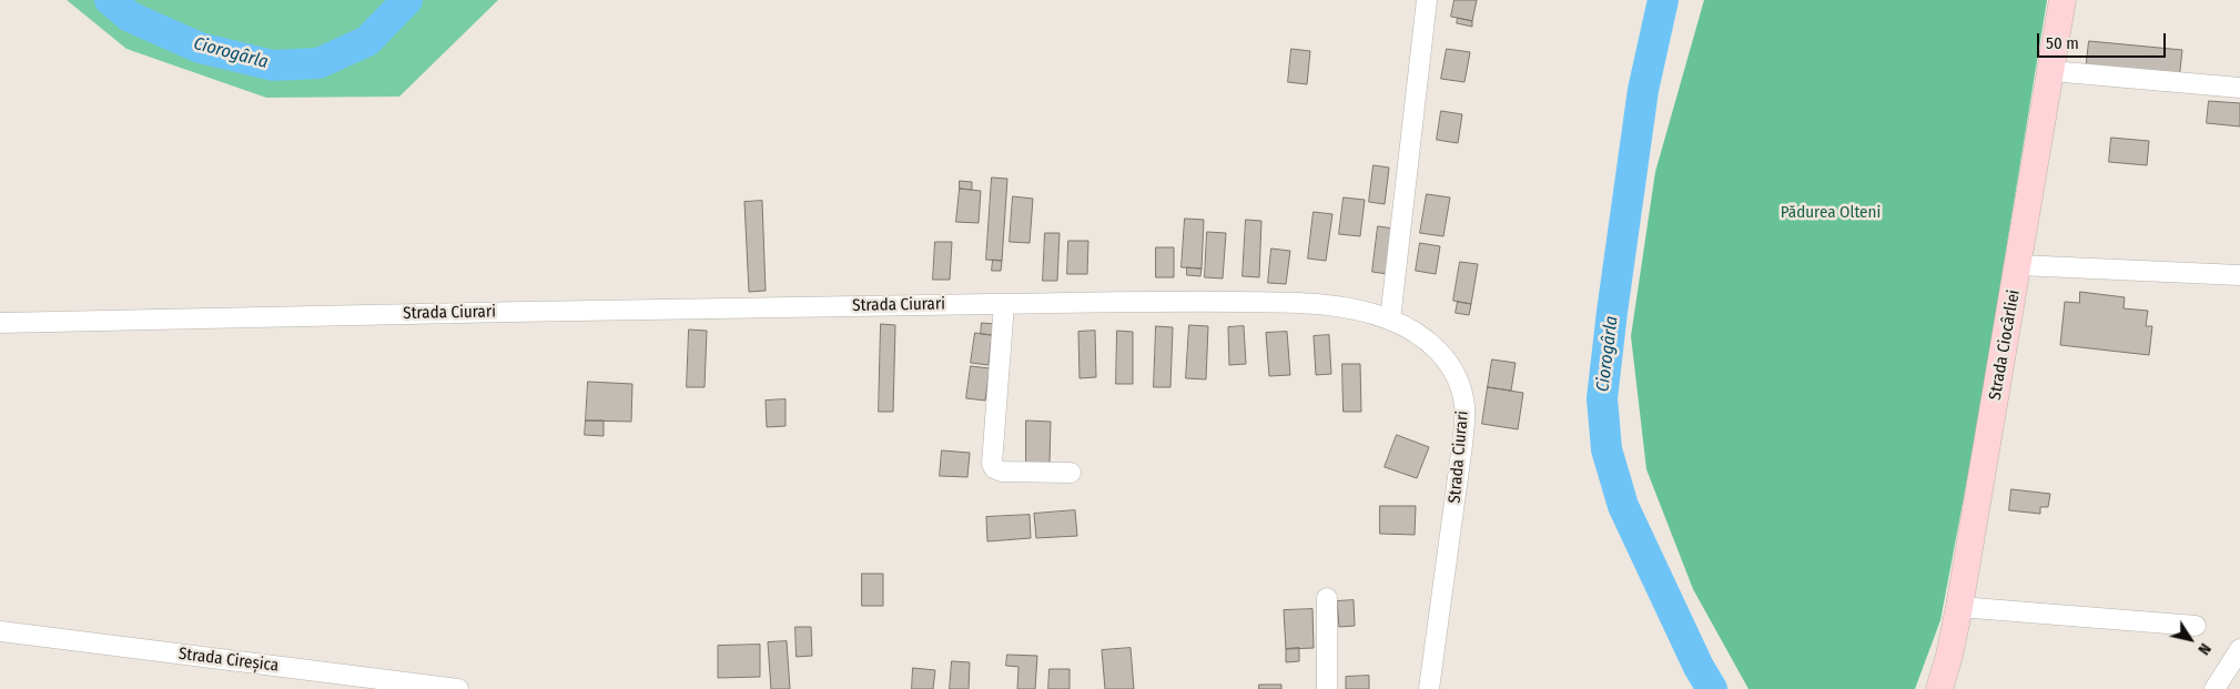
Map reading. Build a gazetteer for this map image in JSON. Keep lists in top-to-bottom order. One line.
{"streets":{"street":["Strada Ciurari","Strada Ciocârliei","Strada Cireșica"]},"water":["Ciorogârla"],"parks":["Pădurea Olteni"],"scale_bar":"50 m","north":"bottom right"}
